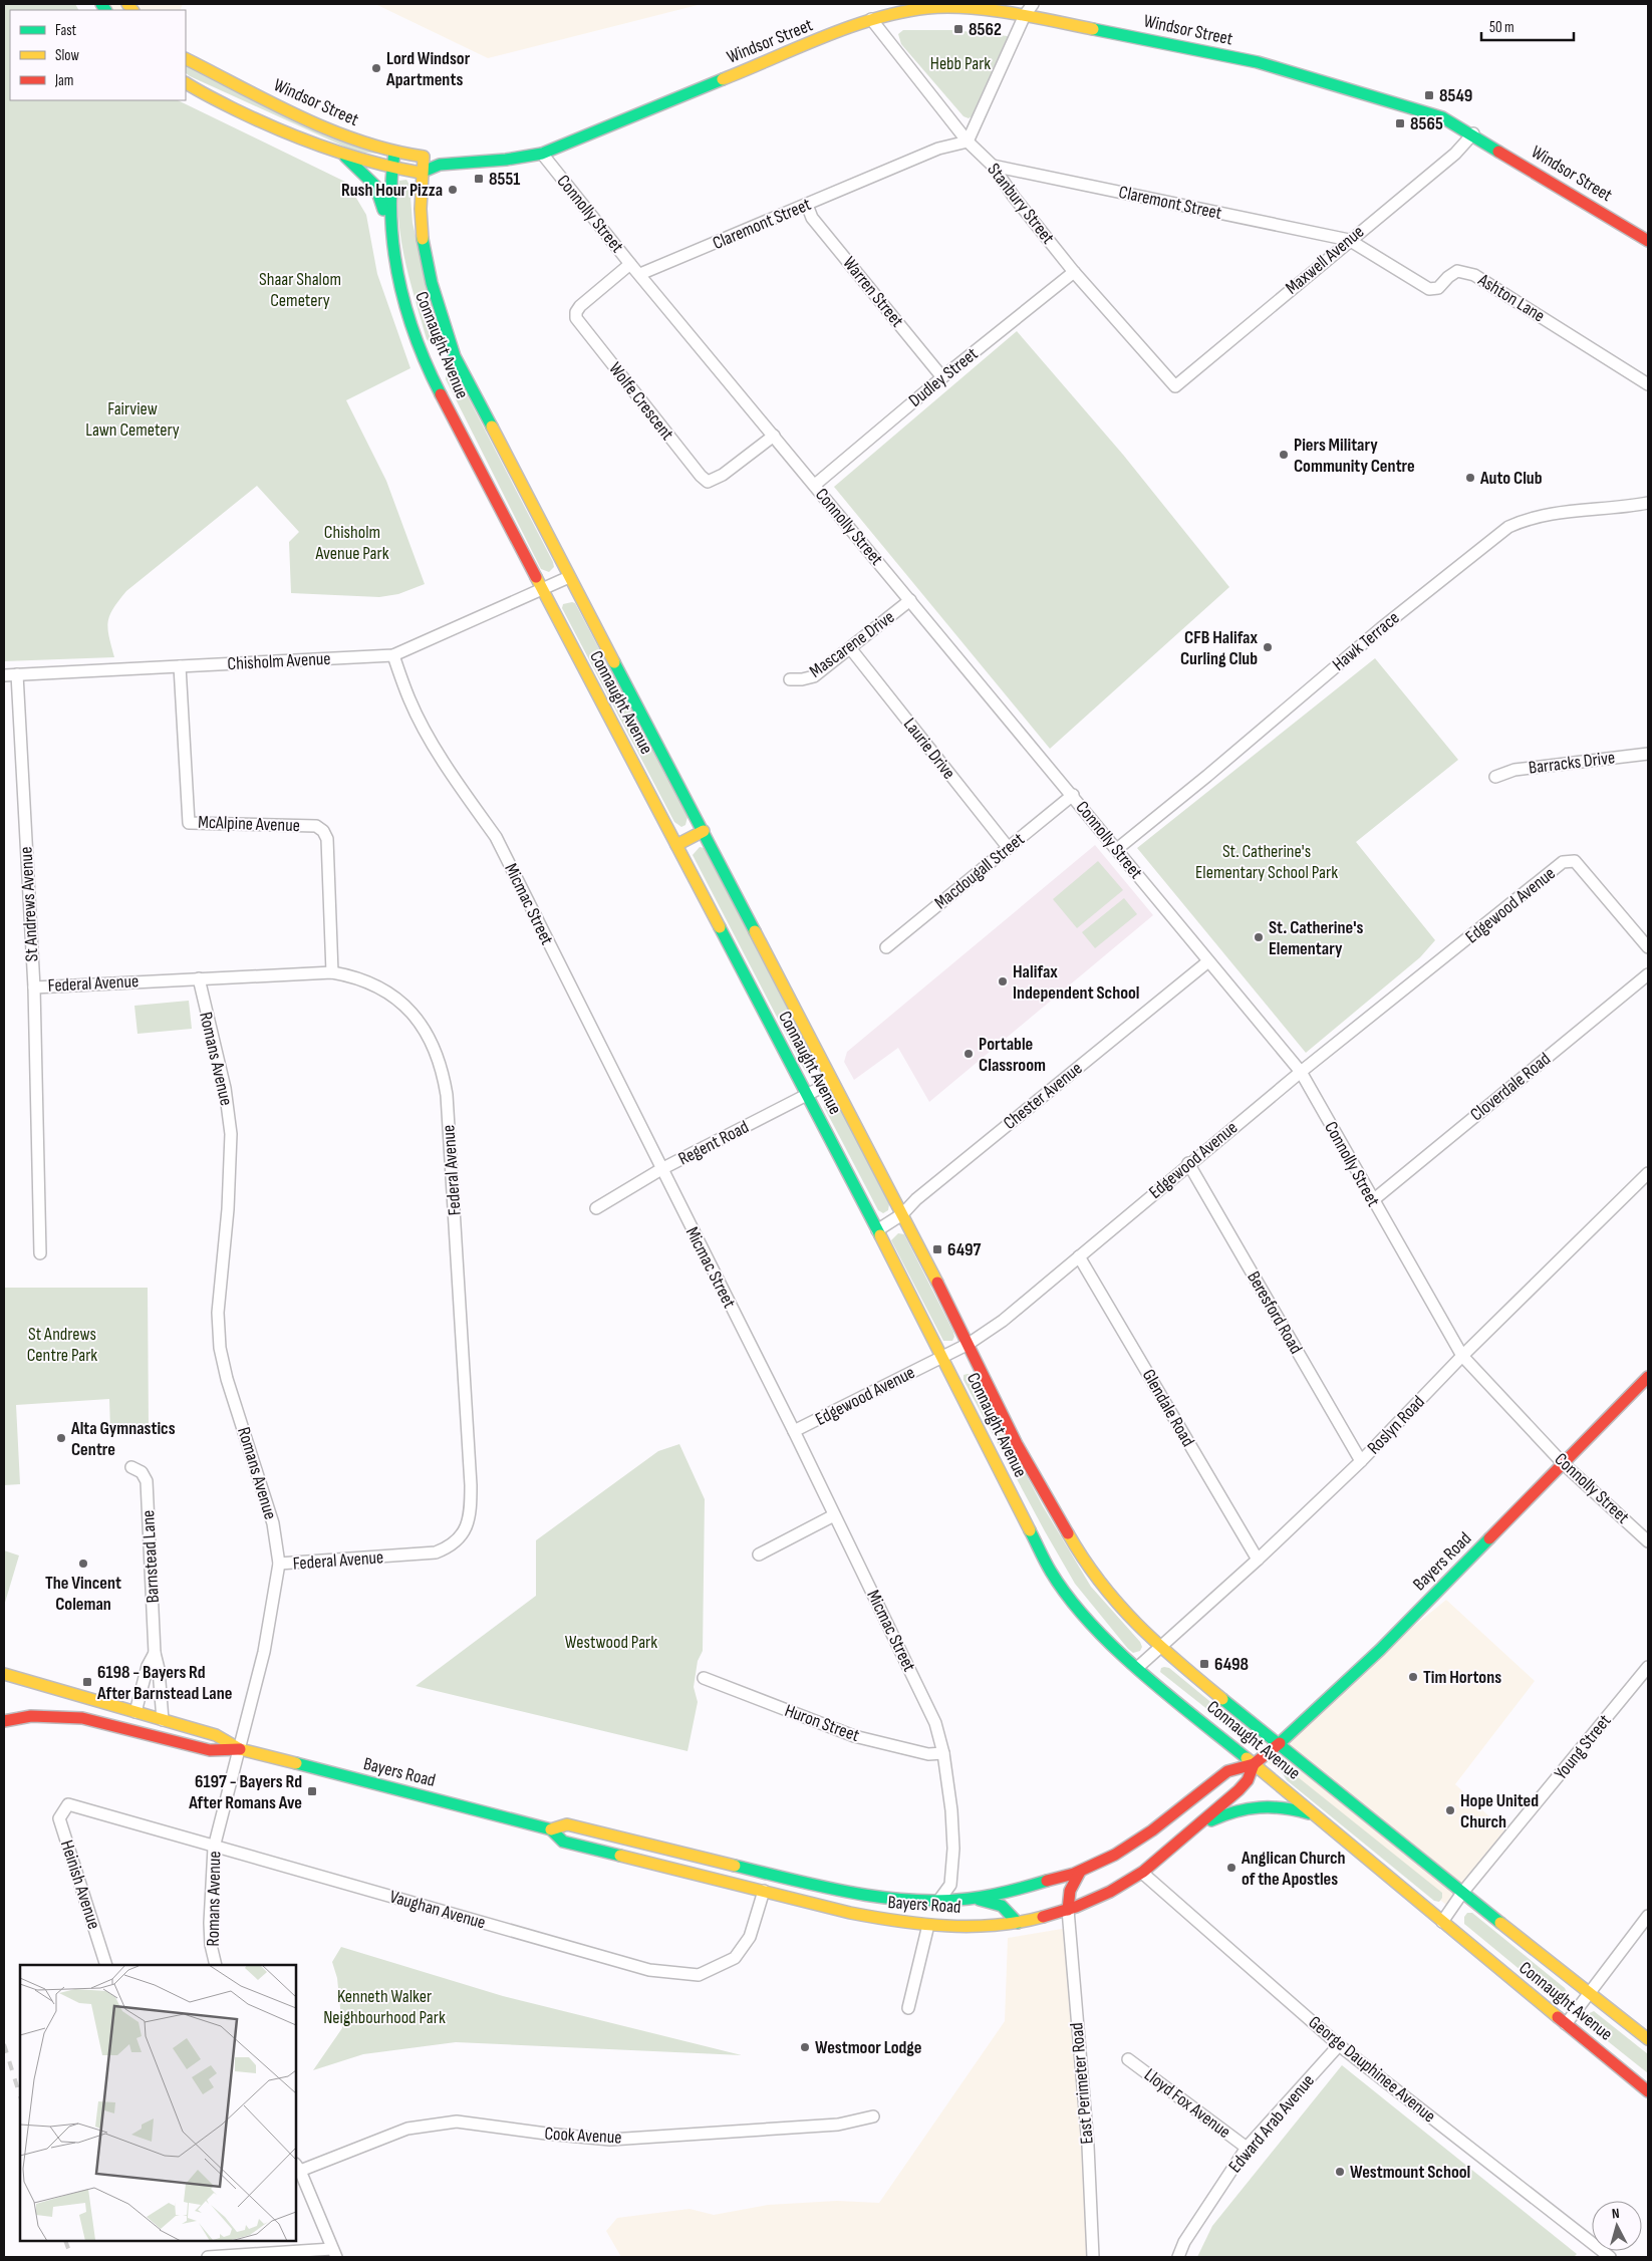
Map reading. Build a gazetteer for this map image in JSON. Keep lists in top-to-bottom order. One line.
{"streets":{"main road":["Windsor Street","Connaught Avenue","Bayers Road"],"street":["Claremont Street","Stanbury Street","Connolly Street","Maxwell Avenue","Warren Street","Ashton Lane","Dudley Street","Wolfe Crescent","Hawk Terrace","Mascarene Drive","Chisholm Avenue","Laurie Drive","Barracks Drive","McAlpine Avenue","Macdougall Street","St Andrews Avenue","Micmac Street","Edgewood Avenue","Federal Avenue","Romans Avenue","Cloverdale Road","Chester Avenue","Regent Road","Beresford Road","Glendale Road","Roslyn Road","Barnstead Lane","Huron Street","Young Street","Heinish Avenue","Vaughan Avenue","George Dauphinee Avenue","East Perimeter Road","Lloyd Fox Avenue","Edward Arab Avenue","Cook Avenue"]},"crossings":[["Windsor Street","Stanbury Street"],["Windsor Street","Connolly Street"],["Windsor Street","Maxwell Avenue"],["Windsor Street","Connaught Avenue"],["Claremont Street","Stanbury Street"],["Claremont Street","Connolly Street"],["Claremont Street","Maxwell Avenue"],["Claremont Street","Warren Street"],["Claremont Street","Ashton Lane"],["Stanbury Street","Maxwell Avenue"],["Stanbury Street","Dudley Street"],["Connolly Street","Dudley Street"],["Connolly Street","Wolfe Crescent"],["Connolly Street","Hawk Terrace"],["Connolly Street","Mascarene Drive"],["Connolly Street","Macdougall Street"],["Connolly Street","Edgewood Avenue"],["Connolly Street","Cloverdale Road"],["Connolly Street","Chester Avenue"],["Connolly Street","Roslyn Road"],["Connolly Street","Bayers Road"],["Maxwell Avenue","Ashton Lane"],["Warren Street","Dudley Street"],["Connaught Avenue","Chisholm Avenue"],["Connaught Avenue","Edgewood Avenue"],["Connaught Avenue","Chester Avenue"],["Connaught Avenue","Regent Road"],["Connaught Avenue","Roslyn Road"],["Connaught Avenue","Bayers Road"],["Connaught Avenue","Young Street"],["Mascarene Drive","Laurie Drive"],["Chisholm Avenue","McAlpine Avenue"],["Chisholm Avenue","St Andrews Avenue"],["Chisholm Avenue","Micmac Street"],["Laurie Drive","Macdougall Street"],["McAlpine Avenue","Federal Avenue"],["St Andrews Avenue","Federal Avenue"],["Micmac Street","Edgewood Avenue"],["Micmac Street","Regent Road"],["Micmac Street","Bayers Road"],["Micmac Street","Huron Street"],["Edgewood Avenue","Beresford Road"],["Edgewood Avenue","Glendale Road"],["Federal Avenue","Romans Avenue"],["Romans Avenue","Bayers Road"],["Romans Avenue","Vaughan Avenue"],["Beresford Road","Roslyn Road"],["Glendale Road","Roslyn Road"],["Barnstead Lane","Bayers Road"],["Bayers Road","Vaughan Avenue"],["Bayers Road","George Dauphinee Avenue"],["Bayers Road","East Perimeter Road"],["Heinish Avenue","Vaughan Avenue"],["George Dauphinee Avenue","Edward Arab Avenue"],["Lloyd Fox Avenue","Edward Arab Avenue"]],"parks":["Hebb Park","Shaar Shalom Cemetery","Fairview Lawn Cemetery","Chisholm Avenue Park","St. Catherine's Elementary School Park","St Andrews Centre Park","Westwood Park","Kenneth Walker Neighbourhood Park"],"places":{"transit":["8562","8549","8565","8551","6497","6498","6198 - Bayers Rd After Barnstead Lane","6197 - Bayers Rd After Romans Ave"],"other":["Lord Windsor Apartments","Rush Hour Pizza","Piers Military Community Centre","Auto Club","CFB Halifax Curling Club","St. Catherine's Elementary","Halifax Independent School","Portable Classroom","Alta Gymnastics Centre","The Vincent Coleman","Tim Hortons","Hope United Church","Anglican Church of the Apostles","Westmoor Lodge","Westmount School"]},"legend":["Fast","Slow","Jam"],"scale_bar":"50 m","north":"top"}
